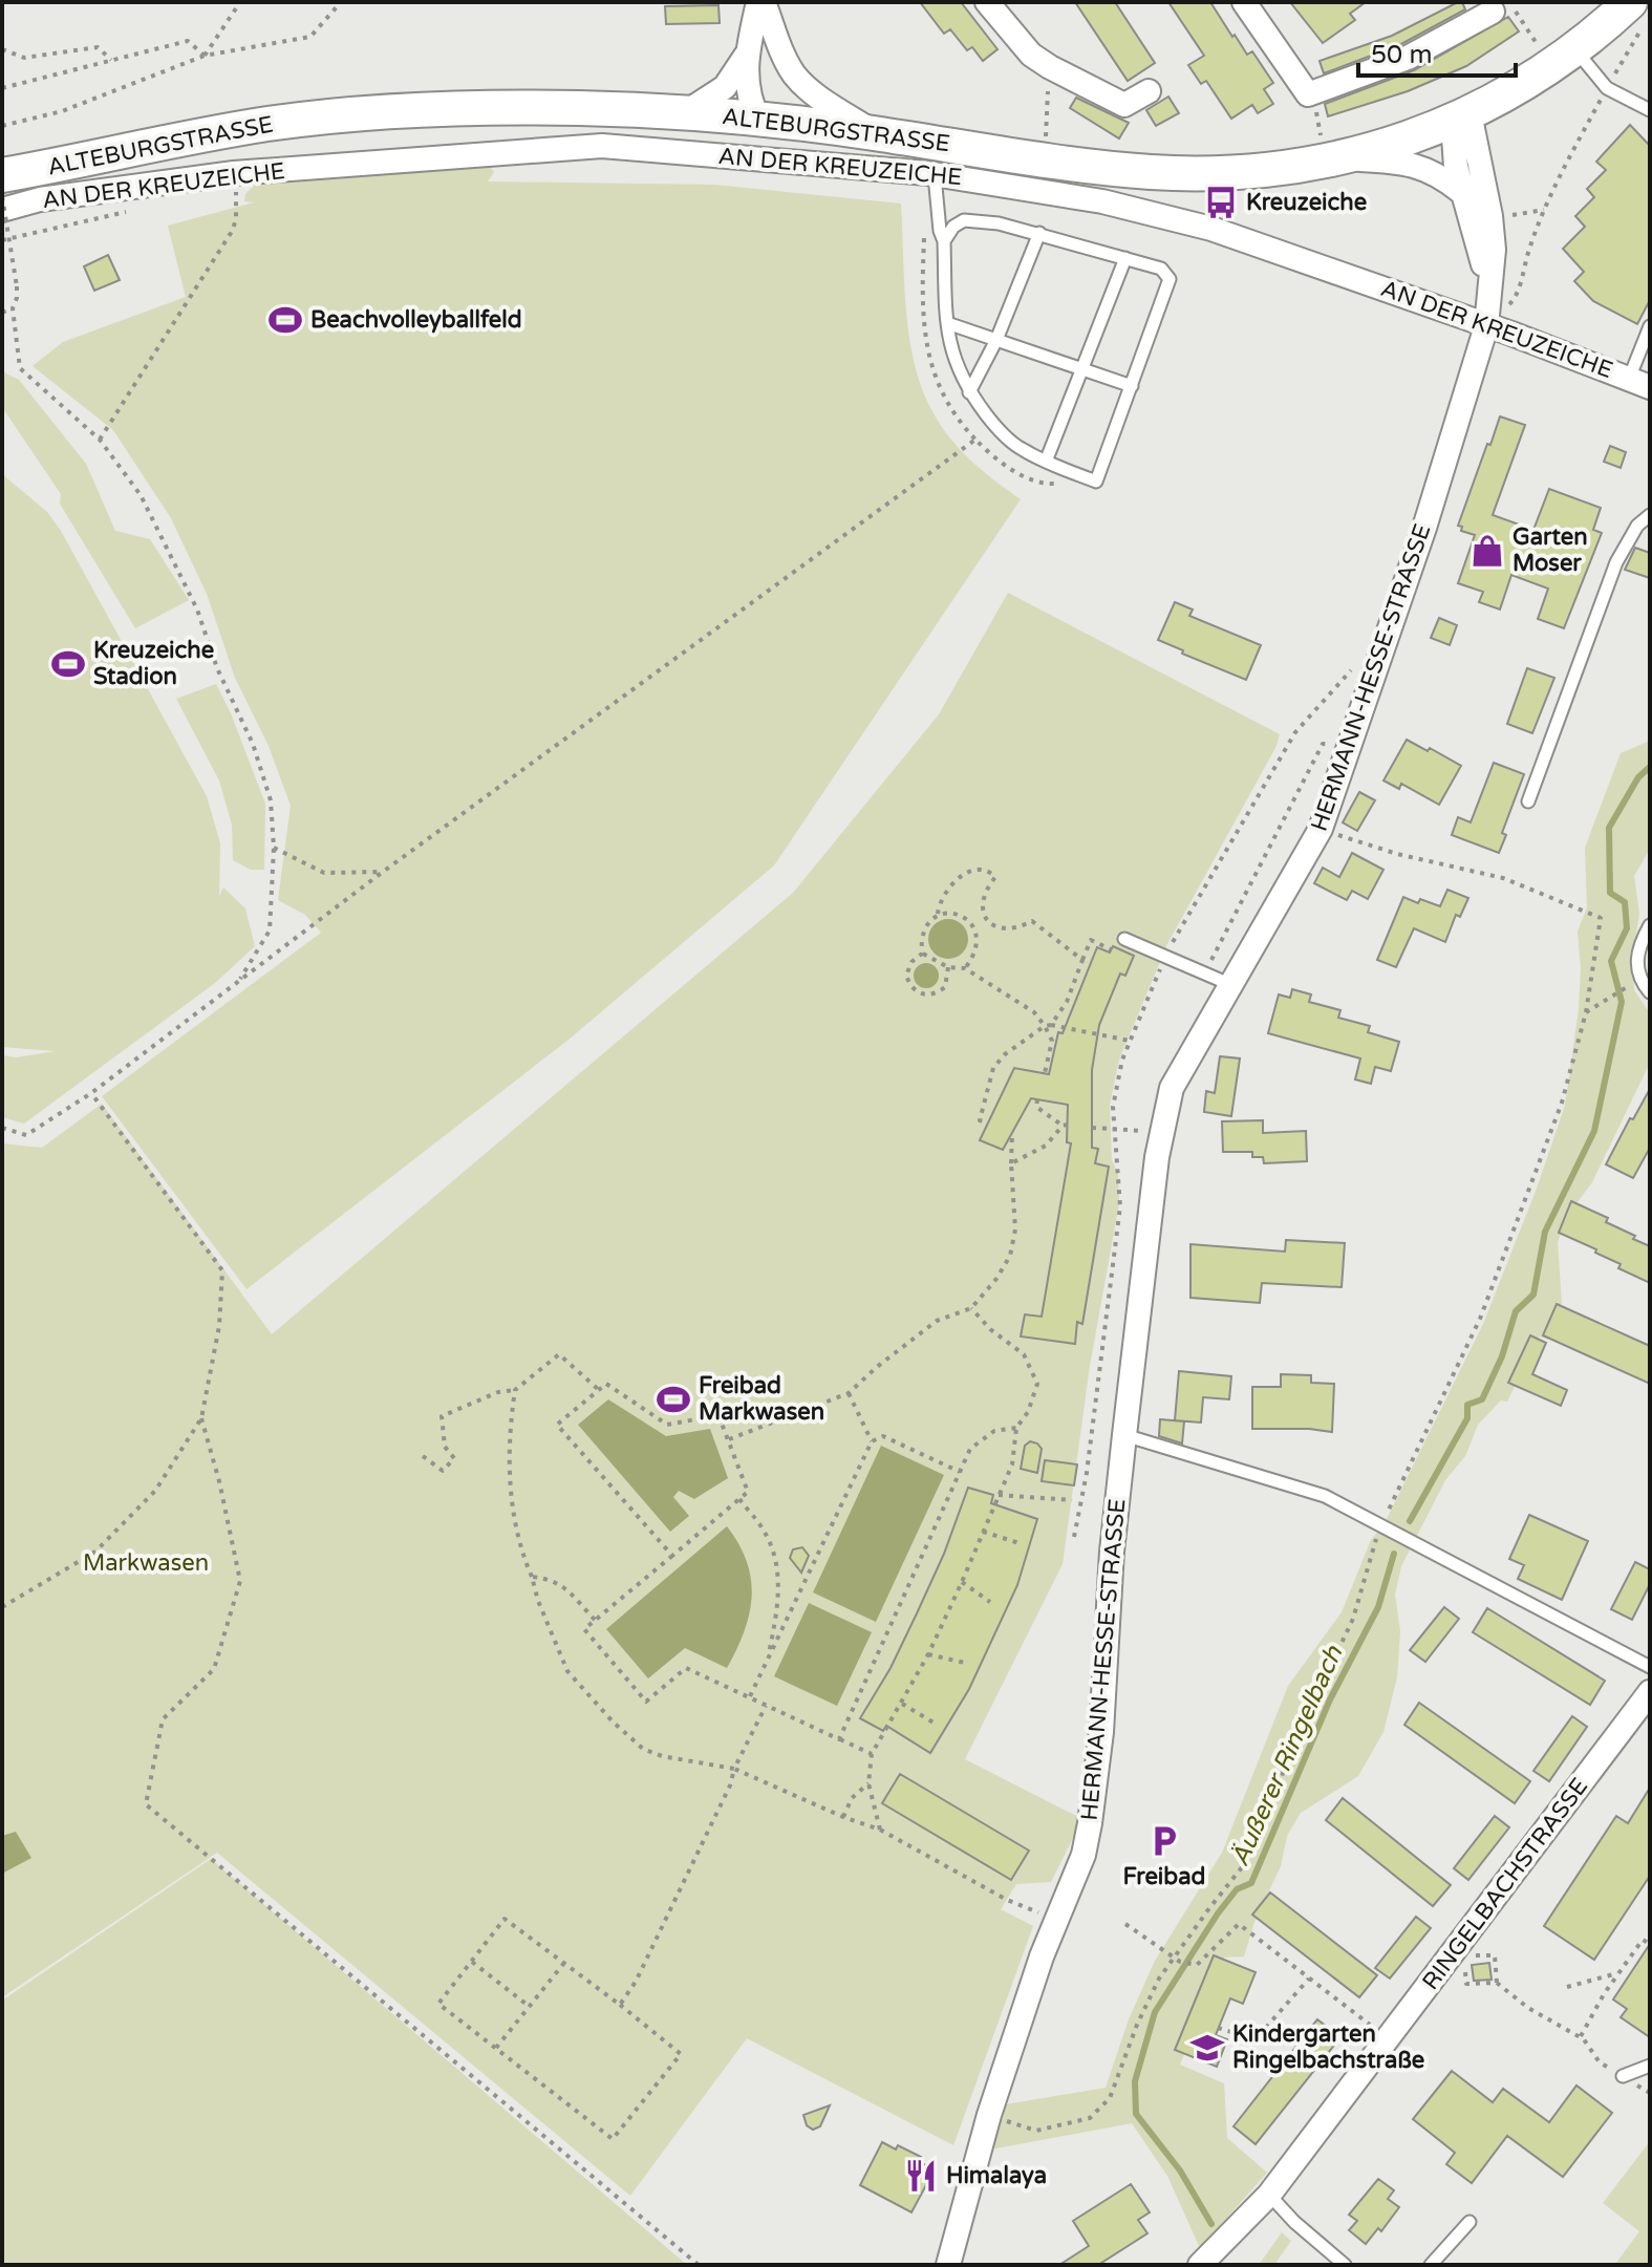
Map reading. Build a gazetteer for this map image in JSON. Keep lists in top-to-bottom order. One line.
{"streets":{"main road":["ALTEBURGSTRASSE"],"street":["AN DER KREUZEICHE","HERMANN-HESSE-STRASSE","RINGELBACHSTRASSE"]},"crossings":[["ALTEBURGSTRASSE","HERMANN-HESSE-STRASSE"],["AN DER KREUZEICHE","HERMANN-HESSE-STRASSE"]],"water":["Äußerer Ringelbach"],"parks":["Markwasen"],"places":{"bus stop":["Kreuzeiche"],"sports":["Beachvolleyballfeld","Kreuzeiche Stadion","Freibad Markwasen"],"shop":["Garten Moser"],"parking":["Freibad"],"school or university":["Kindergarten Ringelbachstraße"],"restaurant":["Himalaya"]},"scale_bar":"50 m"}
